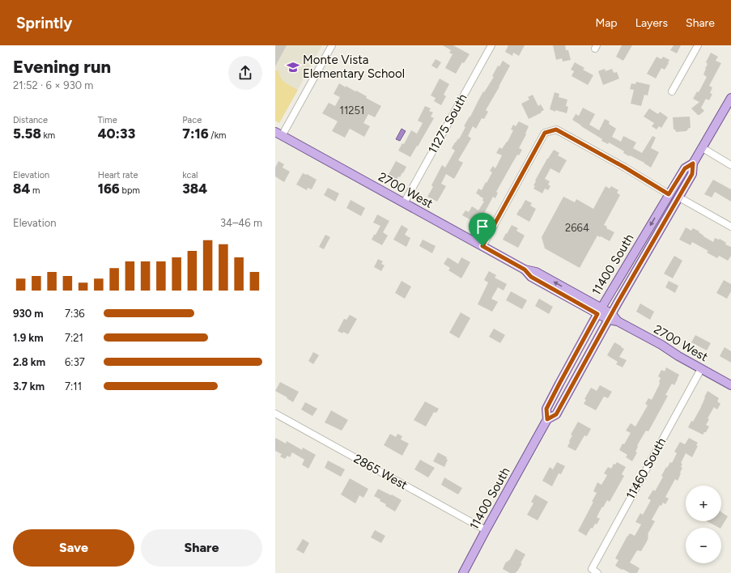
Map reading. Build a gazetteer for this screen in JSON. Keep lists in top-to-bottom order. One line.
{"streets":{"main road":["2700 West","11400 South"],"street":["11275 South","11460 South","2865 West"]},"crossings":[["11275 South","2700 West"],["2700 West","11400 South"],["2700 West","11460 South"],["11400 South","2865 West"]],"places":{"school or university":["Monte Vista Elementary School"]},"house_numbers":["11251","2664"],"page":{"header":"Sprintly","nav":["Map","Layers","Share"],"heading":["Evening run","21:52 · 6 × 930 m"],"stats":[["Distance","5.58 km"],["Time","40:33"],["Pace","7:16 /km"],["Elevation","84 m"],["Heart rate","166 bpm"],["kcal","384"]],"chart":["Elevation","34–46 m"],"list":[{"name":"930 m","note":"7:36"},{"name":"1.9 km","note":"7:21"},{"name":"2.8 km","note":"6:37"},{"name":"3.7 km","note":"7:11"}],"map_buttons":["+","−"],"buttons":["Save","Share"]}}
